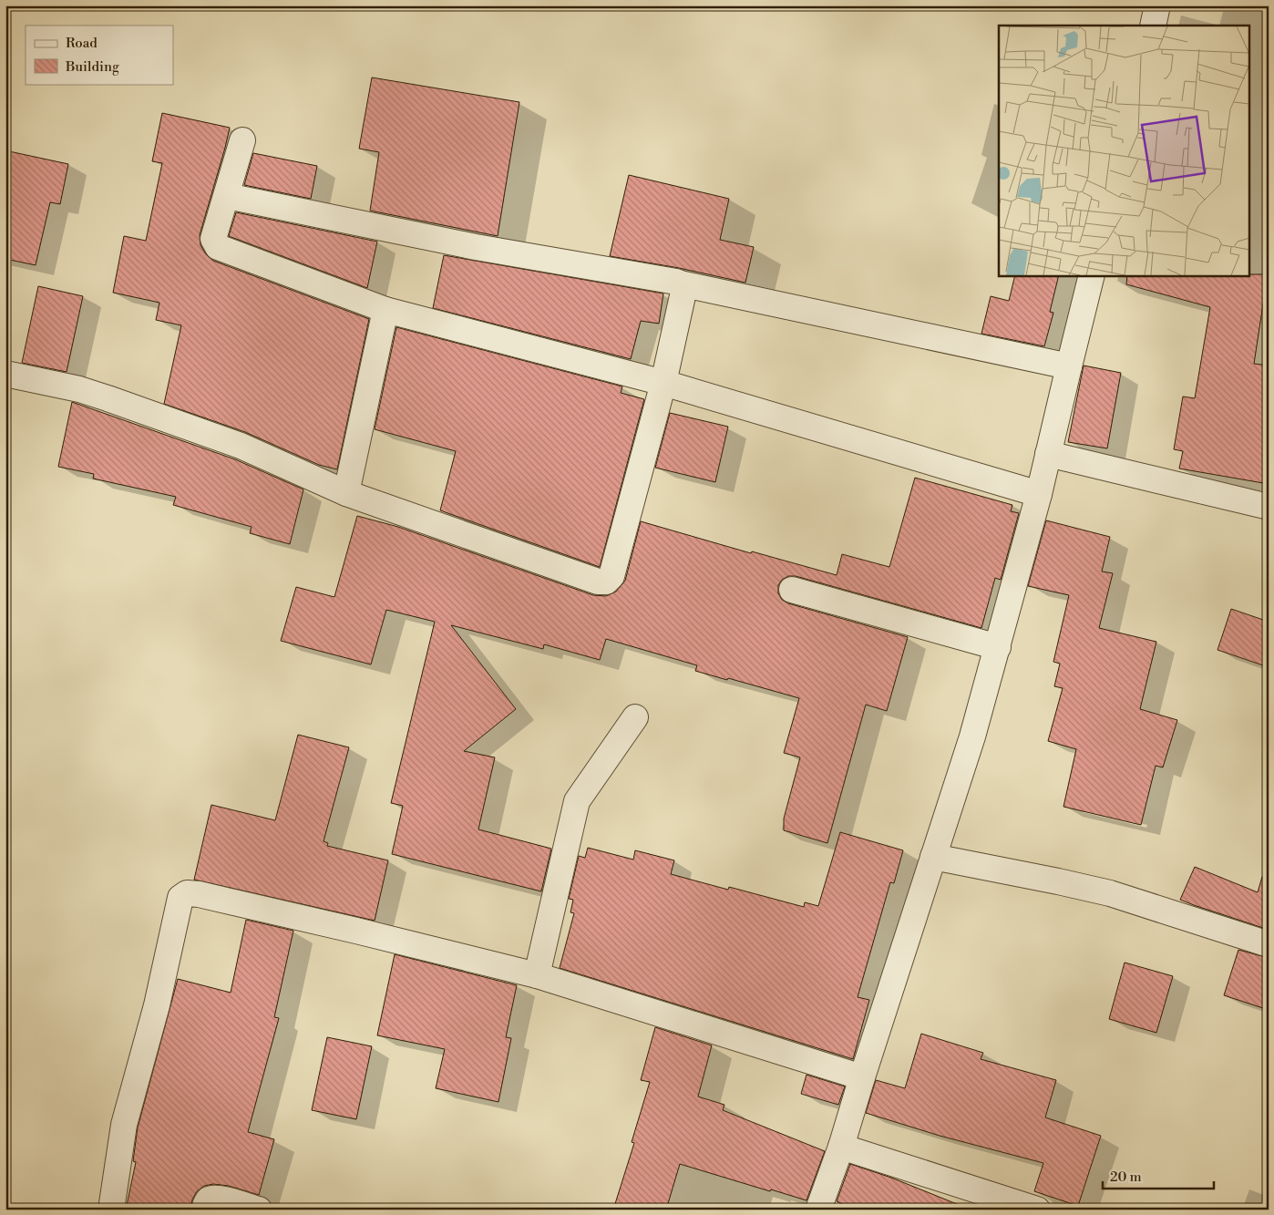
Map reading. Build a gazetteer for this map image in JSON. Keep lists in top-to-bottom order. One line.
{"legend":["Road","Building"],"scale_bar":"20 m"}
